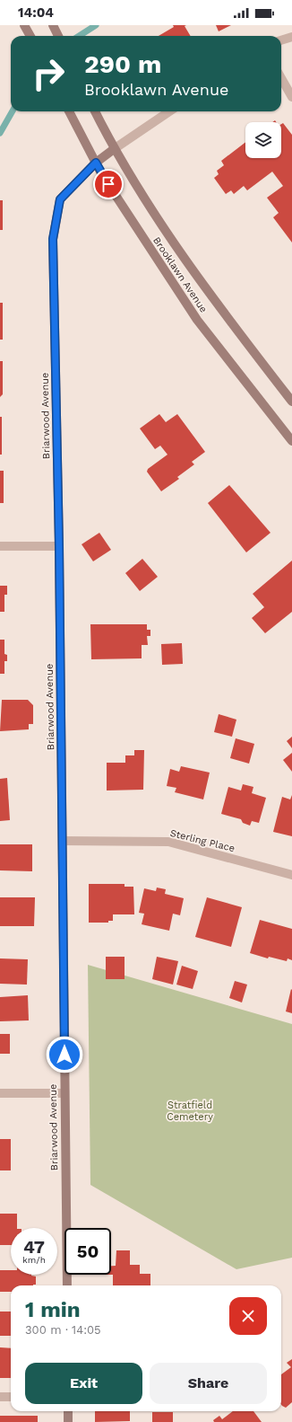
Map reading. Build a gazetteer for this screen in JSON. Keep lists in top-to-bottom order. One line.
{"streets":{"main road":["Brooklawn Avenue","Briarwood Avenue"],"street":["Sterling Place"]},"crossings":[["Brooklawn Avenue","Briarwood Avenue"],["Briarwood Avenue","Sterling Place"]],"parks":["Stratfield Cemetery"],"page":{"status":"14:04","turn":["290 m","Brooklawn Avenue"],"speed":"47 km/h","limit":"50","heading":["1 min","300 m · 14:05"],"buttons":["Exit","Share"]}}
